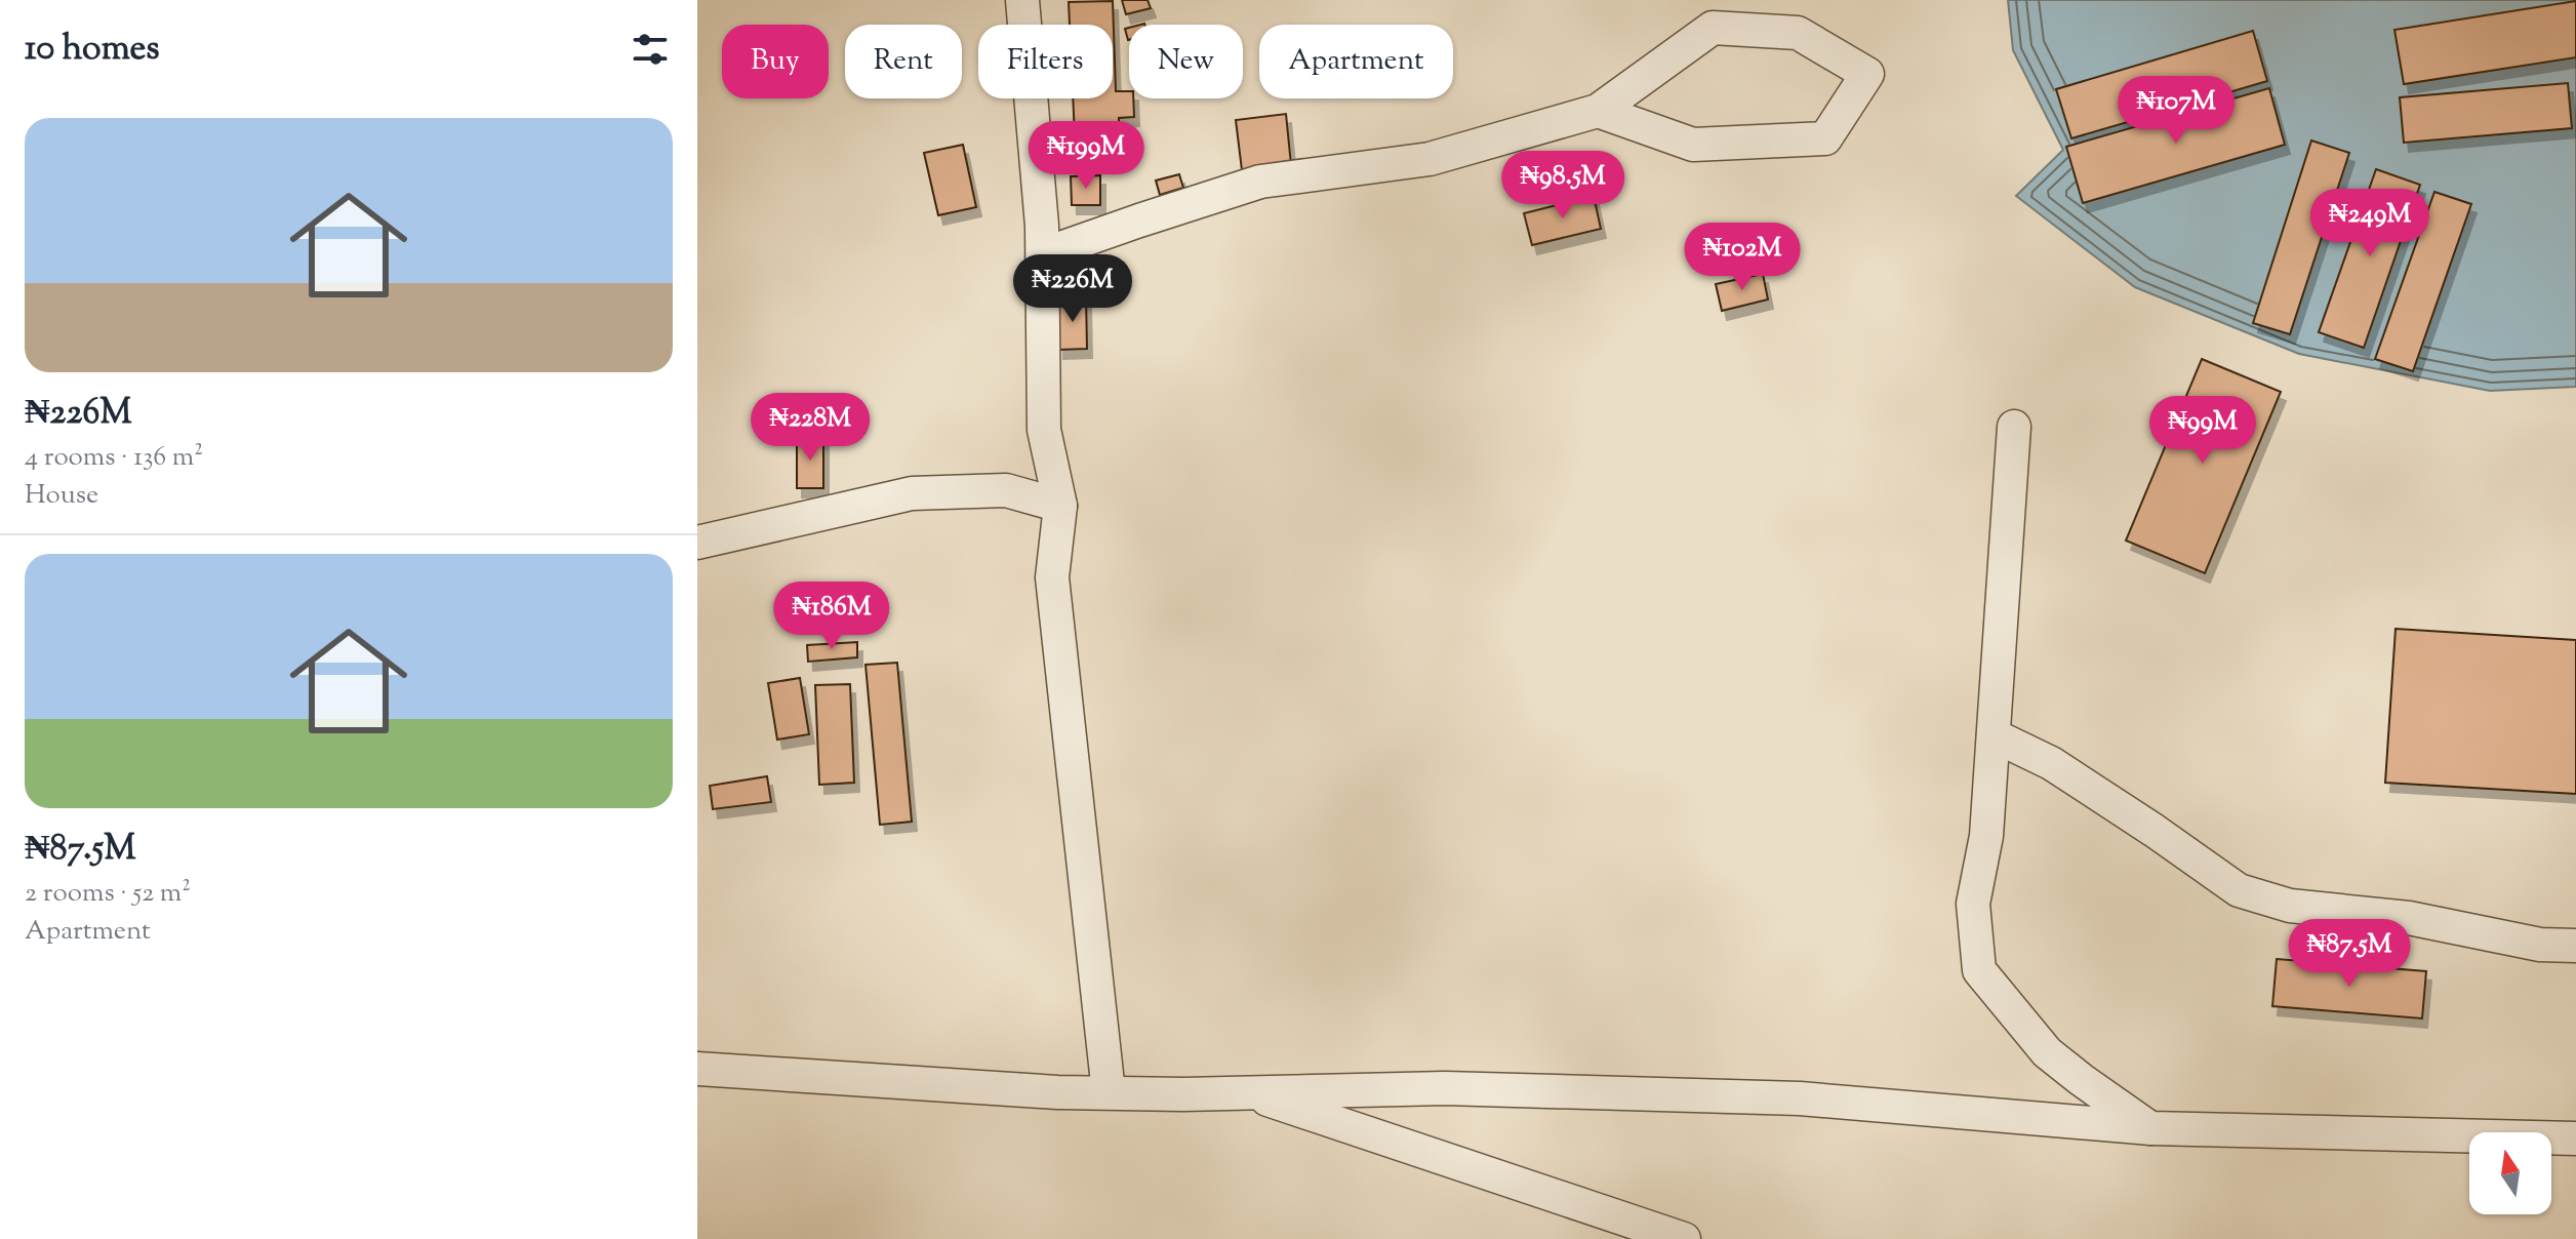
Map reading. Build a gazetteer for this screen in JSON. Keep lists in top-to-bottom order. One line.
{"north":"top","page":{"heading":"10 homes","chip":["Buy","Rent","Filters","New","Apartment"],"price":["₦107M","₦199M","₦98.5M","₦249M","₦102M","₦226M","₦228M","₦99M","₦186M","₦87.5M"],"list":[{"name":"₦226M","note":"4 rooms · 136 m² · House"},{"name":"₦87.5M","note":"2 rooms · 52 m² · Apartment"}]}}
